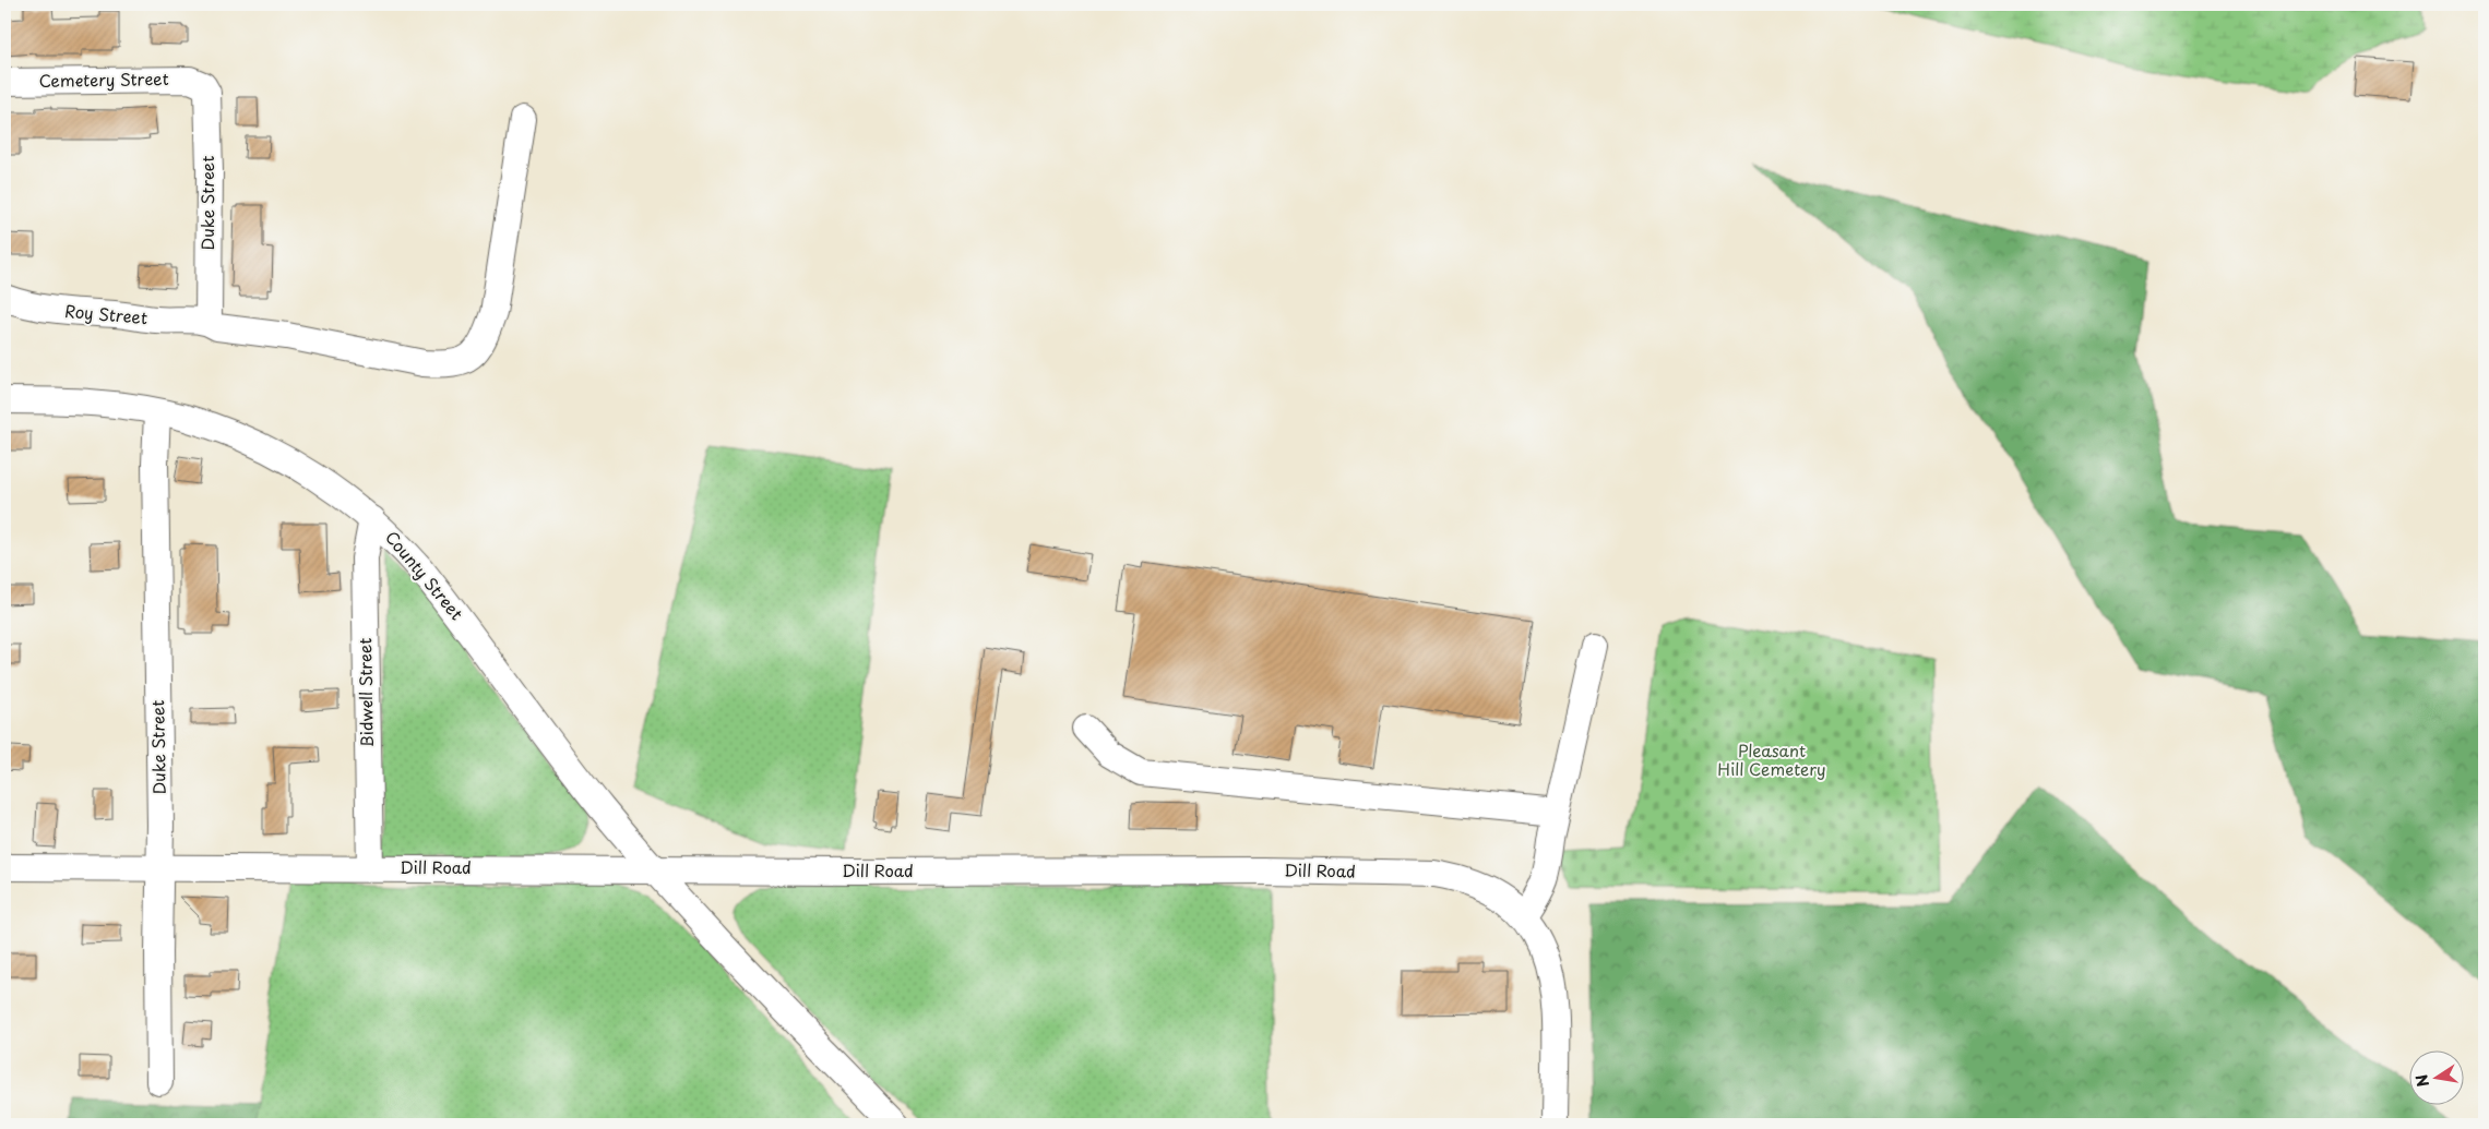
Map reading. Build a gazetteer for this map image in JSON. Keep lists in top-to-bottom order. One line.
{"streets":{"street":["Cemetery Street","Duke Street","Roy Street","County Street","Bidwell Street","Dill Road"]},"crossings":[["Cemetery Street","Duke Street"],["Duke Street","Roy Street"],["Duke Street","County Street"],["Duke Street","Dill Road"],["County Street","Bidwell Street"],["County Street","Dill Road"],["Bidwell Street","Dill Road"]],"parks":["Pleasant Hill Cemetery"],"north":"left"}
